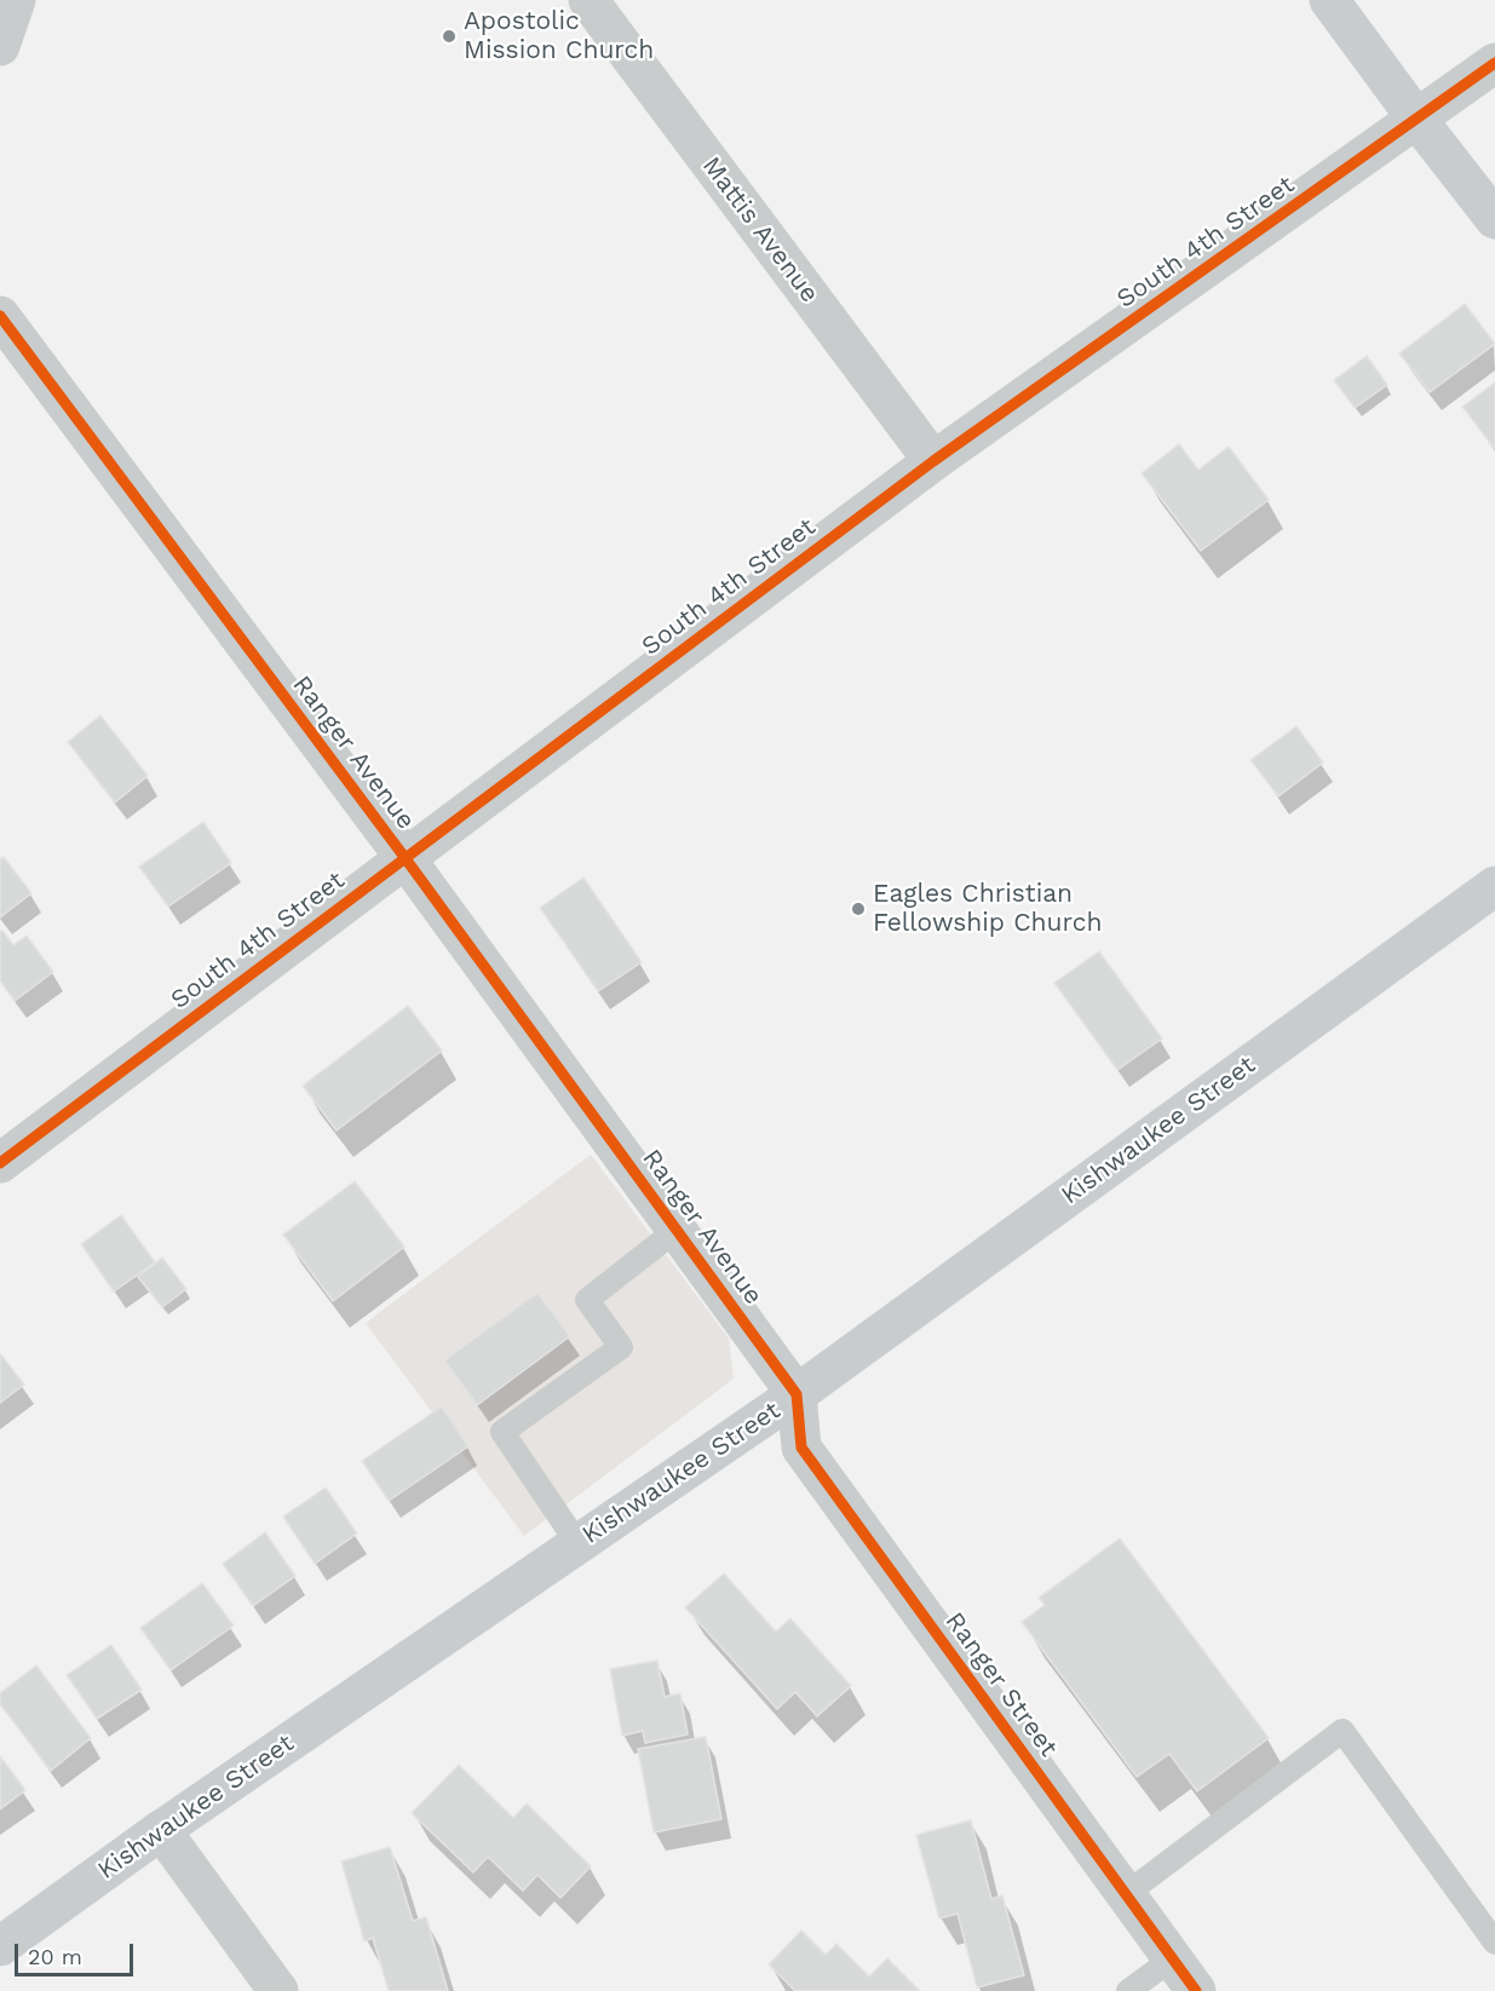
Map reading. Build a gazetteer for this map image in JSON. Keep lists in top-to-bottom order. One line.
{"streets":{"street":["Mattis Avenue","South 4th Street","Ranger Avenue","Kishwaukee Street","Ranger Street"]},"crossings":[["Mattis Avenue","South 4th Street"],["South 4th Street","Ranger Avenue"],["Ranger Avenue","Kishwaukee Street"],["Ranger Avenue","Ranger Street"],["Kishwaukee Street","Ranger Street"]],"places":["Apostolic Mission Church","Eagles Christian Fellowship Church"],"scale_bar":"20 m"}
